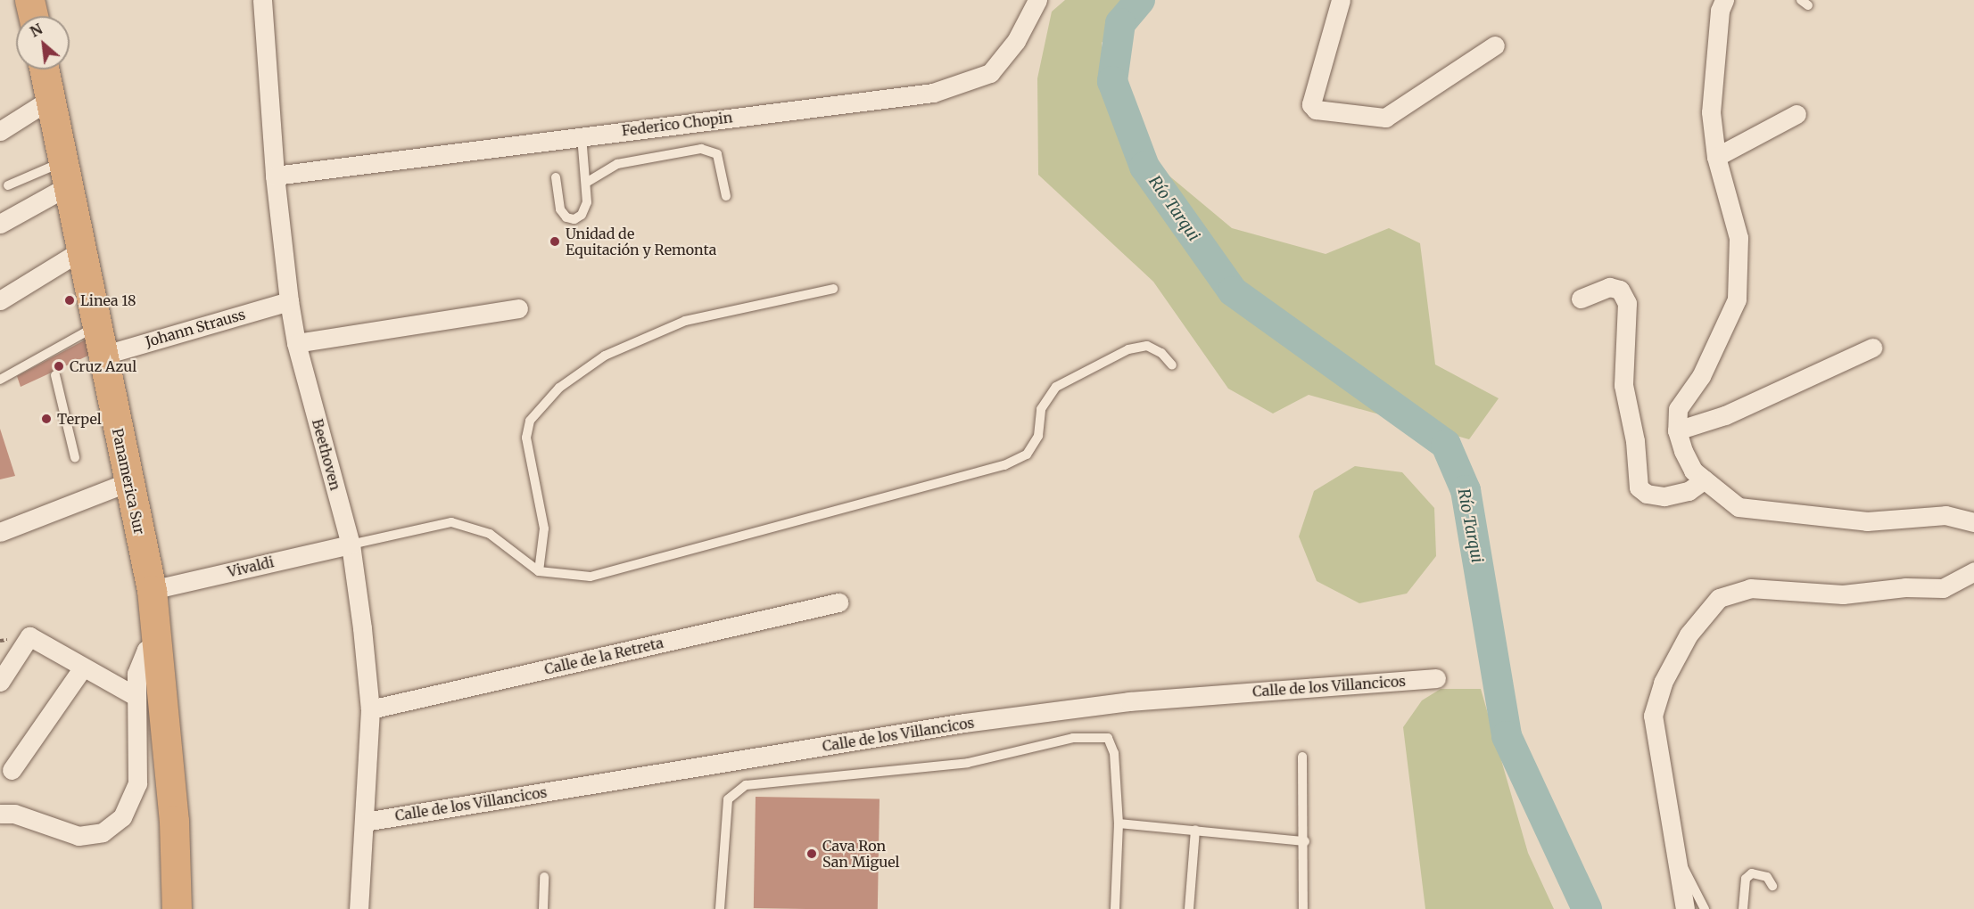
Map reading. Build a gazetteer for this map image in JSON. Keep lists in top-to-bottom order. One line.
{"streets":{"highway":["Panamerica Sur"],"street":["Federico Chopin","Johann Strauss","Beethoven","Vivaldi","Calle de la Retreta","Calle de los Villancicos"]},"crossings":[["Federico Chopin","Beethoven"],["Johann Strauss","Beethoven"],["Johann Strauss","Panamerica Sur"],["Beethoven","Vivaldi"],["Beethoven","Calle de la Retreta"],["Beethoven","Calle de los Villancicos"],["Panamerica Sur","Vivaldi"]],"water":["Río Tarqui"],"places":["Unidad de Equitación y Remonta","Linea 18","Cruz Azul","Terpel","Cava Ron San Miguel"],"north":"top left"}
